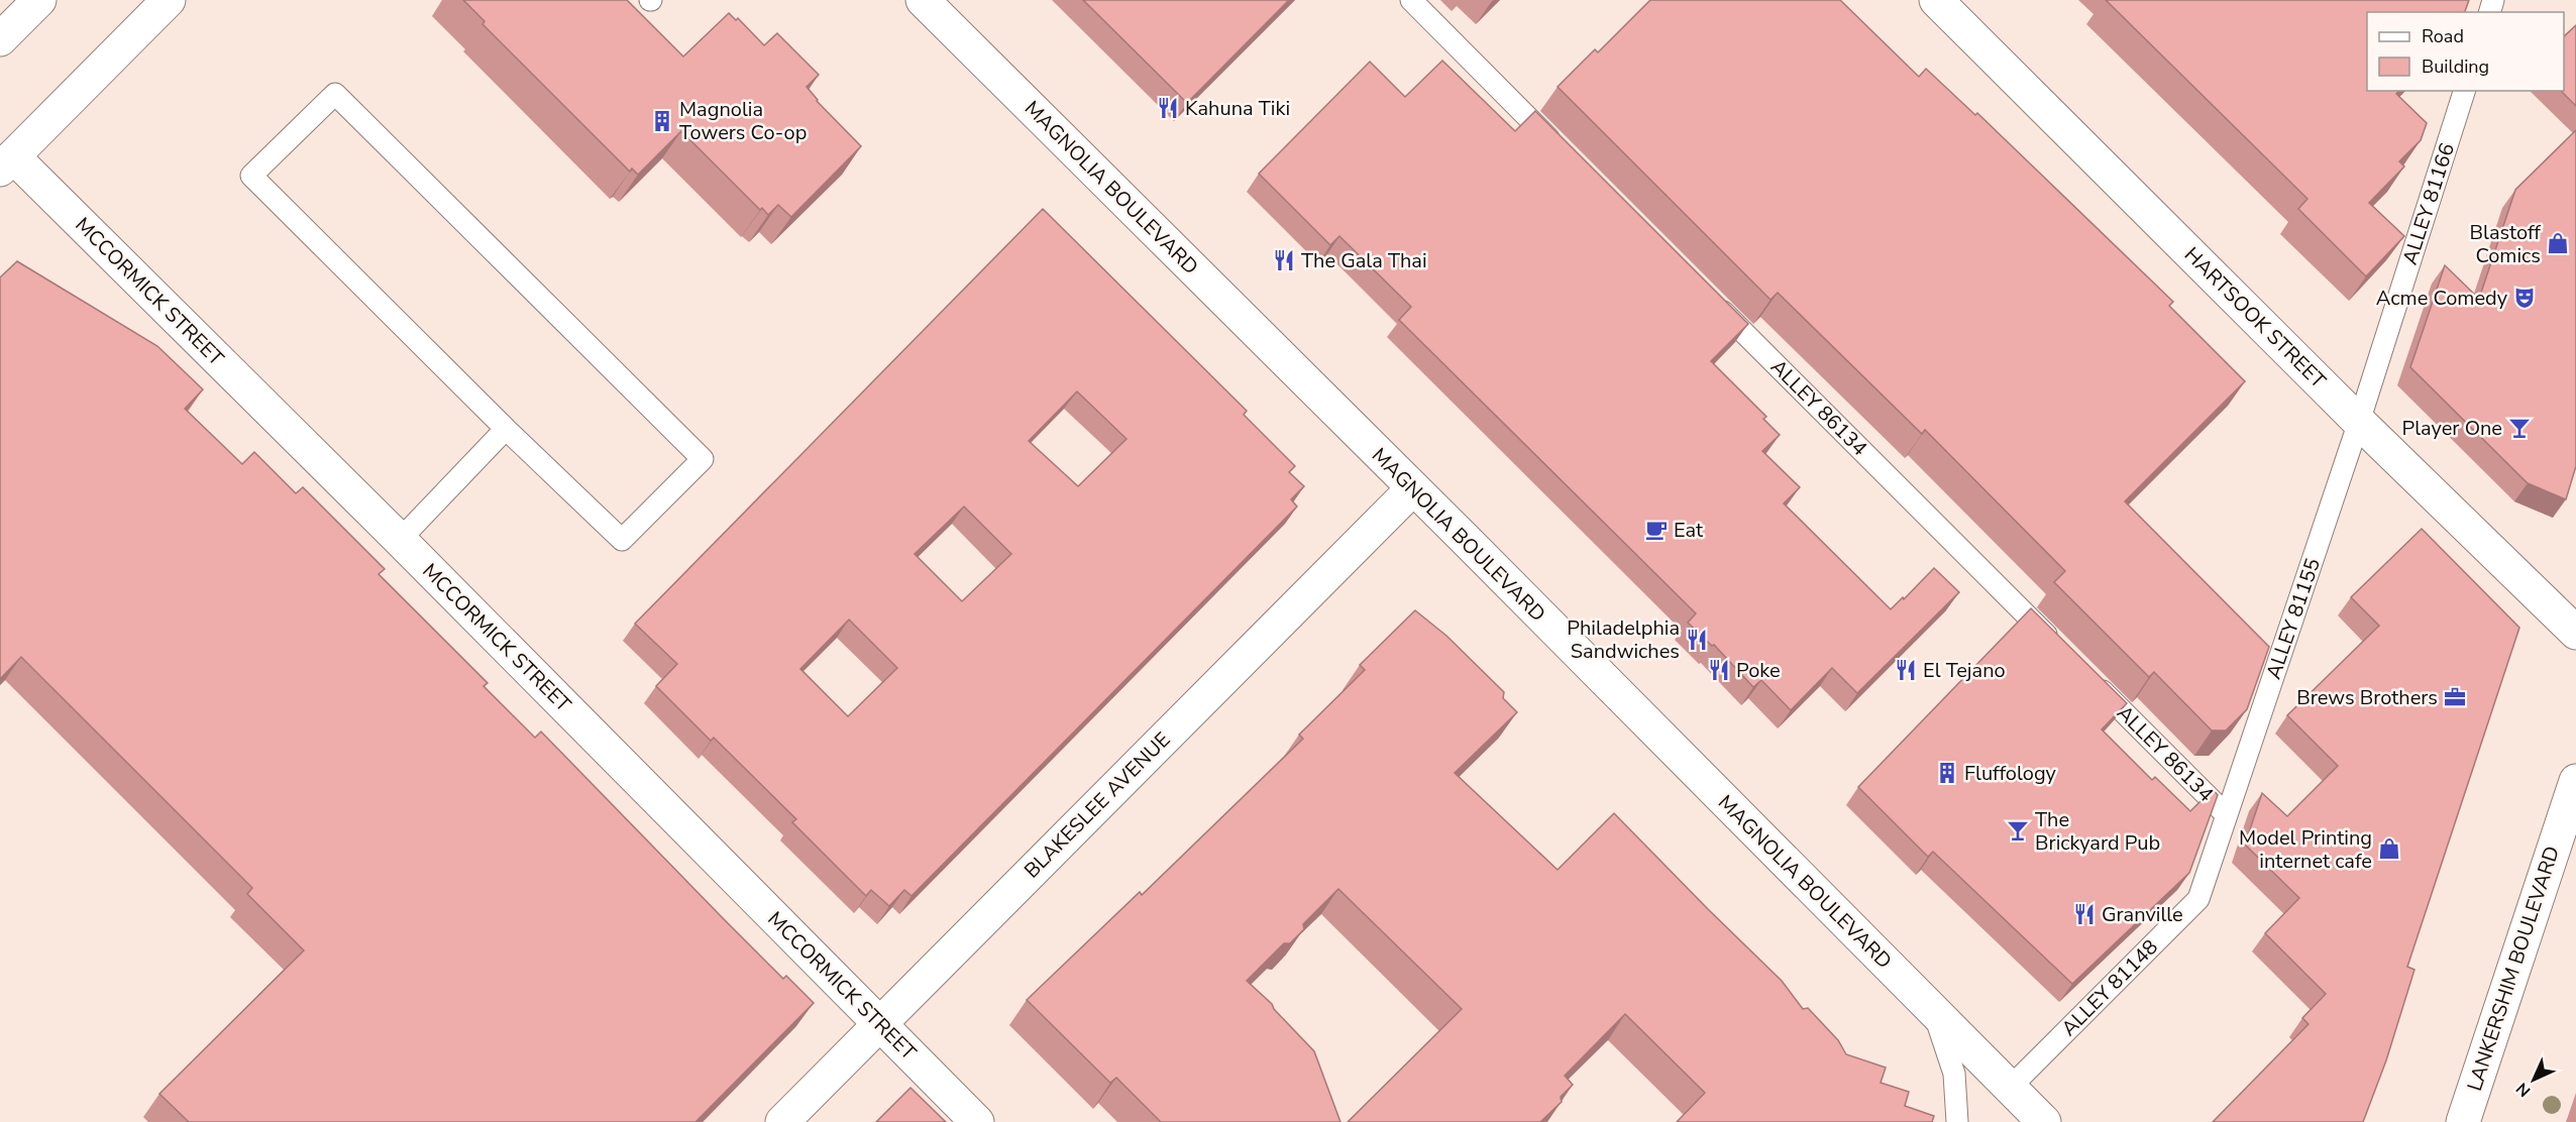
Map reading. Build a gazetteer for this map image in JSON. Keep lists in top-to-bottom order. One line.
{"streets":{"street":["MAGNOLIA BOULEVARD","MCCORMICK STREET","HARTSOOK STREET","BLAKESLEE AVENUE","LANKERSHIM BOULEVARD"],"lane":["ALLEY 81166","ALLEY 86134","ALLEY 81155","ALLEY 81148"]},"crossings":[["MAGNOLIA BOULEVARD","BLAKESLEE AVENUE"],["MAGNOLIA BOULEVARD","ALLEY 81148"],["ALLEY 81166","HARTSOOK STREET"],["ALLEY 81166","ALLEY 81155"],["MCCORMICK STREET","BLAKESLEE AVENUE"],["HARTSOOK STREET","ALLEY 81155"],["ALLEY 86134","ALLEY 81155"],["ALLEY 86134","ALLEY 81148"],["ALLEY 81155","ALLEY 81148"]],"places":{"restaurant":["Kahuna Tiki","The Gala Thai","Philadelphia Sandwiches","Poke","El Tejano","Granville"],"building":["Magnolia Towers Co-op","Fluffology"],"shop":["Blastoff Comics","Model Printing internet cafe"],"theatre":["Acme Comedy"],"bar":["Player One","The Brickyard Pub"],"cafe":["Eat"],"office":["Brews Brothers"]},"legend":["Road","Building"],"north":"bottom left"}
